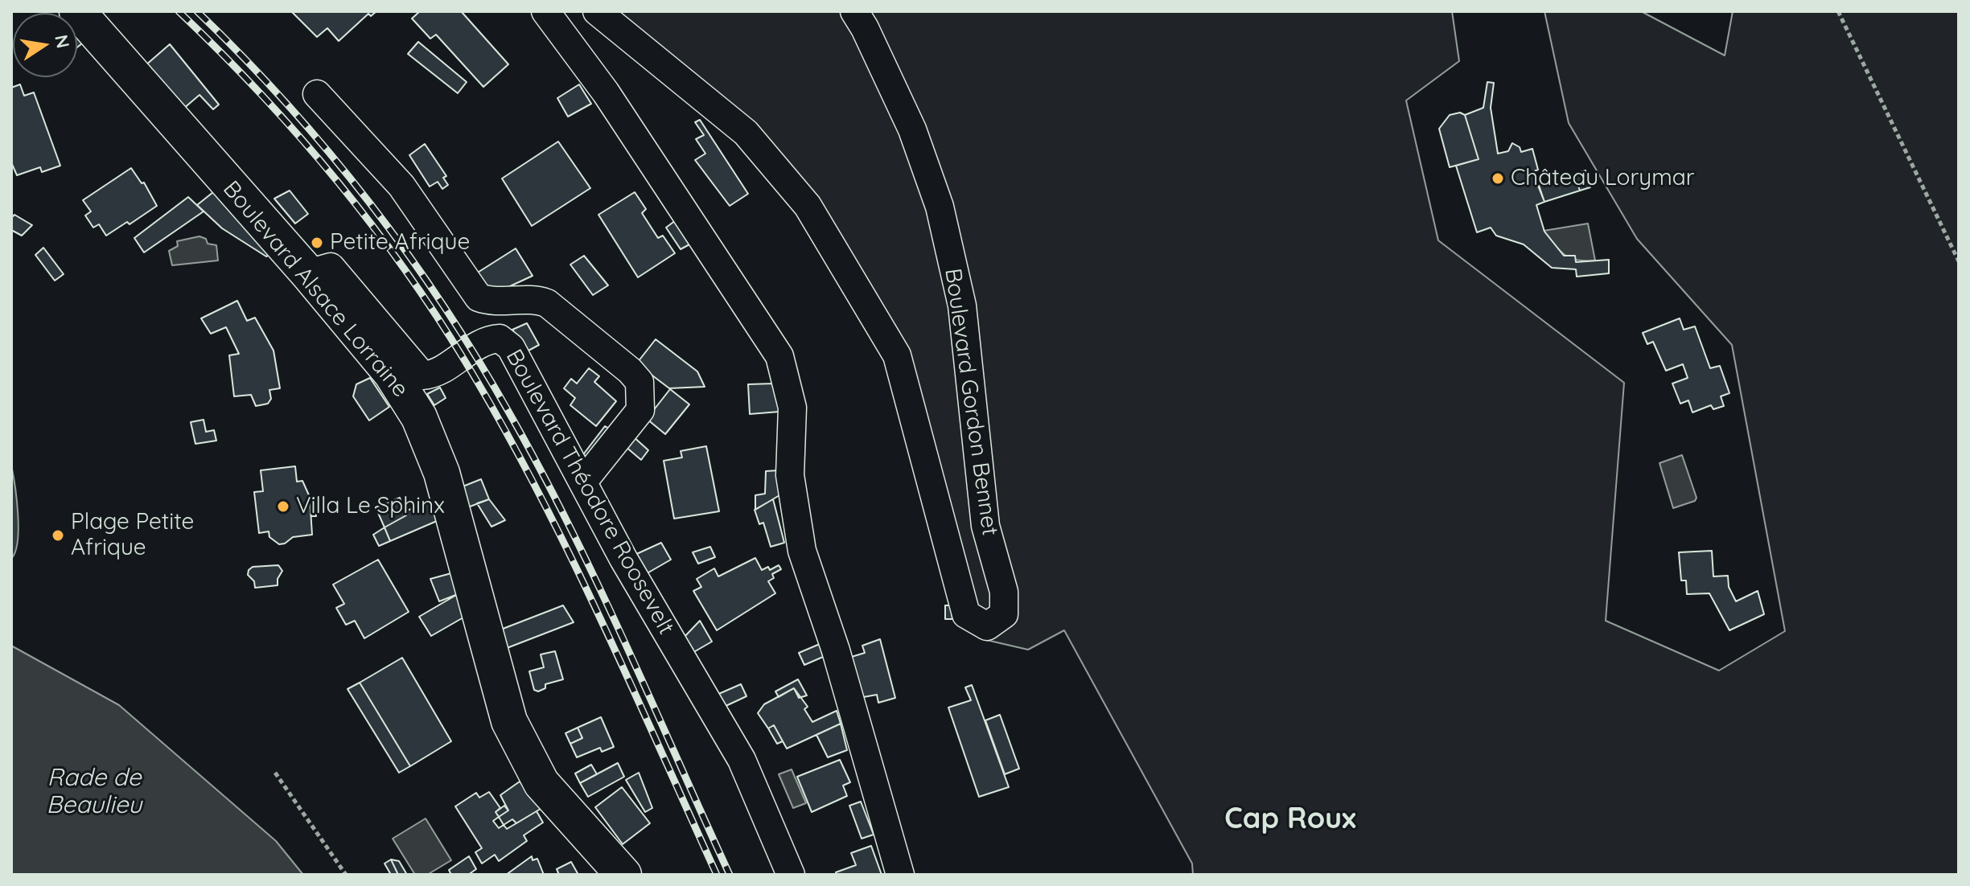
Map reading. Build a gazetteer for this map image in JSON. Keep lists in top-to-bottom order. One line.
{"streets":{"main road":["Boulevard Alsace Lorraine"],"street":["Boulevard Gordon Bennet","Boulevard Théodore Roosevelt"]},"crossings":[["Boulevard Alsace Lorraine","Boulevard Théodore Roosevelt"]],"districts":["Cap Roux"],"water":["Rade de Beaulieu"],"places":["Château Lorymar","Petite Afrique","Villa Le Sphinx","Plage Petite Afrique"],"north":"right"}
